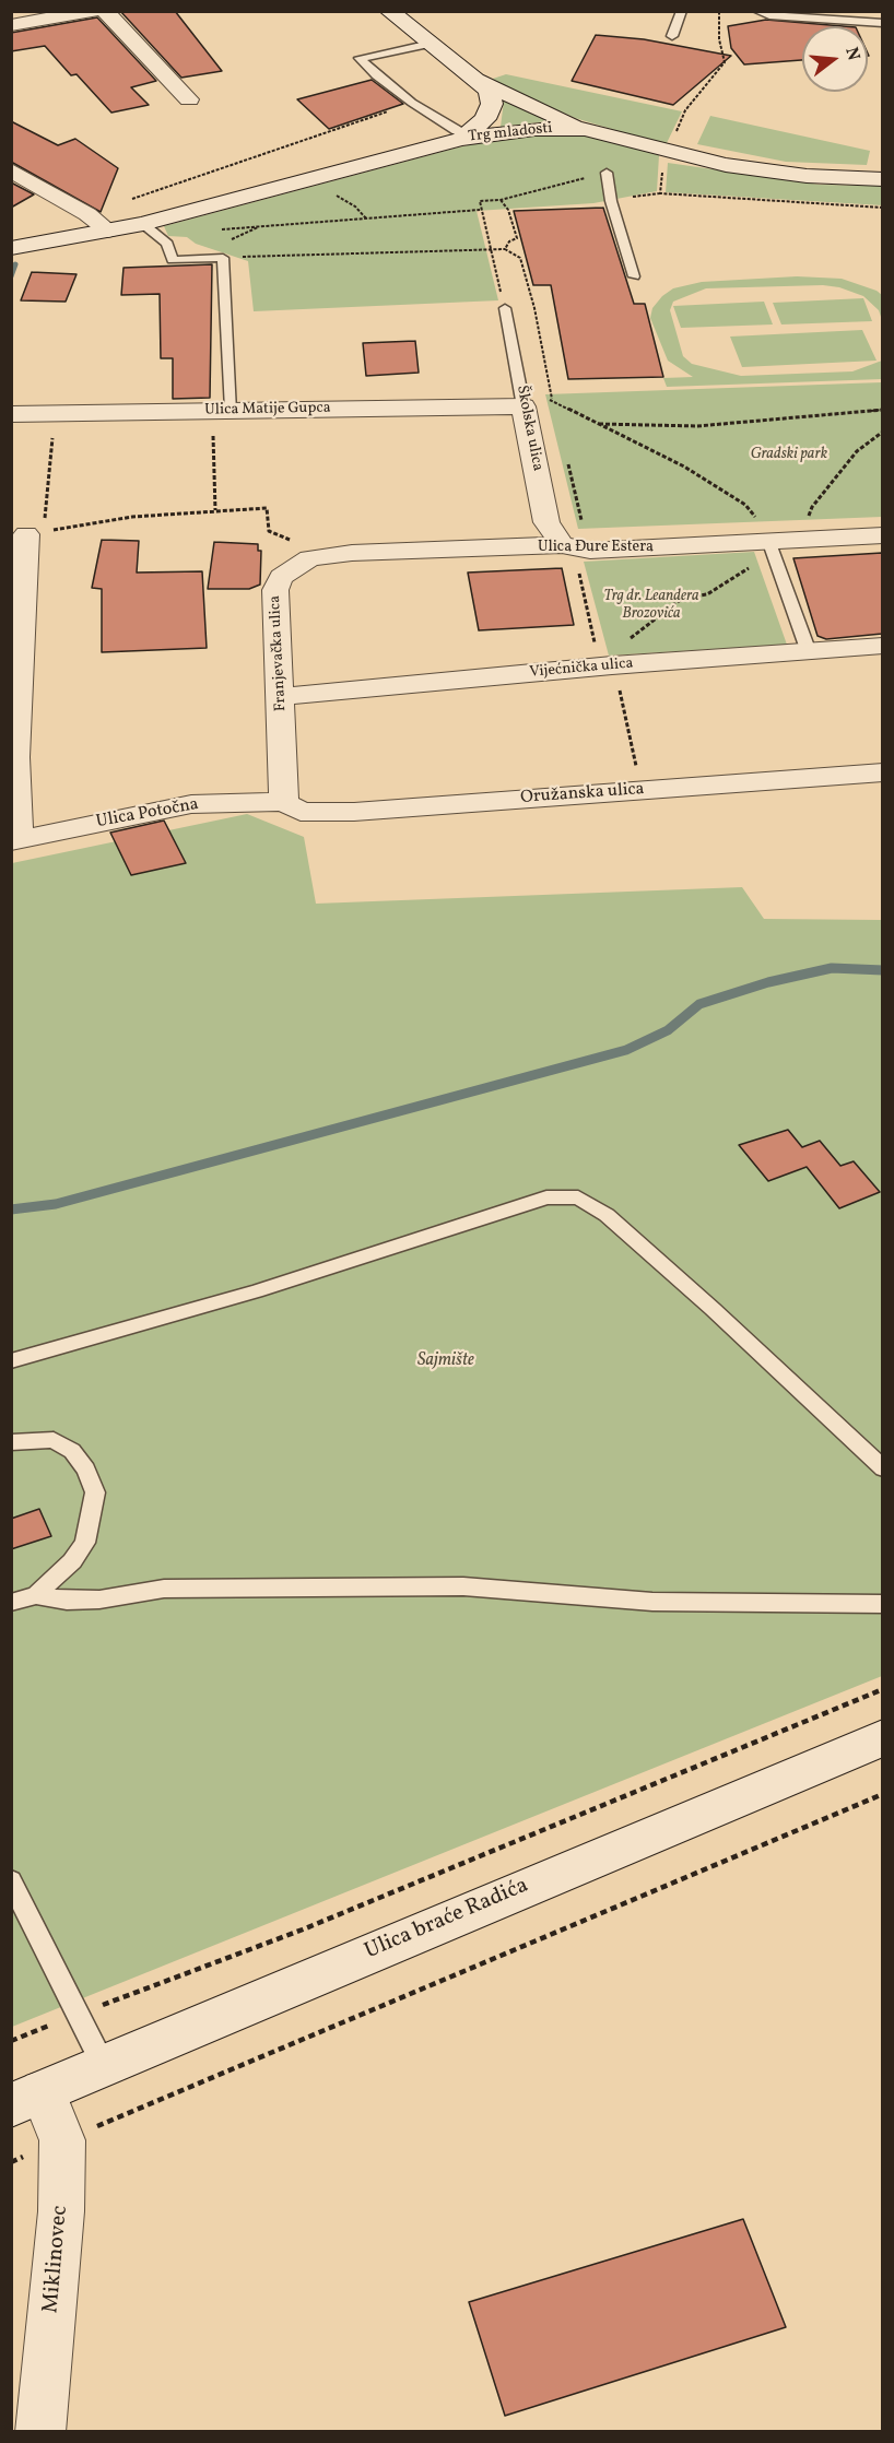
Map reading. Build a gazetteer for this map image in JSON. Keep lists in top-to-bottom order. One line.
{"streets":{"main road":["Trg mladosti","Ulica braće Radića"],"street":["Ulica Matije Gupca","Školska ulica","Ulica Đure Estera","Franjevačka ulica","Vijećnička ulica","Oružanska ulica","Ulica Potočna","Miklinovec"]},"crossings":[["Ulica Matije Gupca","Školska ulica"],["Školska ulica","Ulica Đure Estera"],["Ulica Đure Estera","Franjevačka ulica"],["Franjevačka ulica","Vijećnička ulica"],["Franjevačka ulica","Oružanska ulica"],["Franjevačka ulica","Ulica Potočna"],["Oružanska ulica","Ulica Potočna"],["Ulica braće Radića","Miklinovec"]],"parks":["Gradski park","Trg dr. Leandera Brozovića","Sajmište"],"north":"right"}
